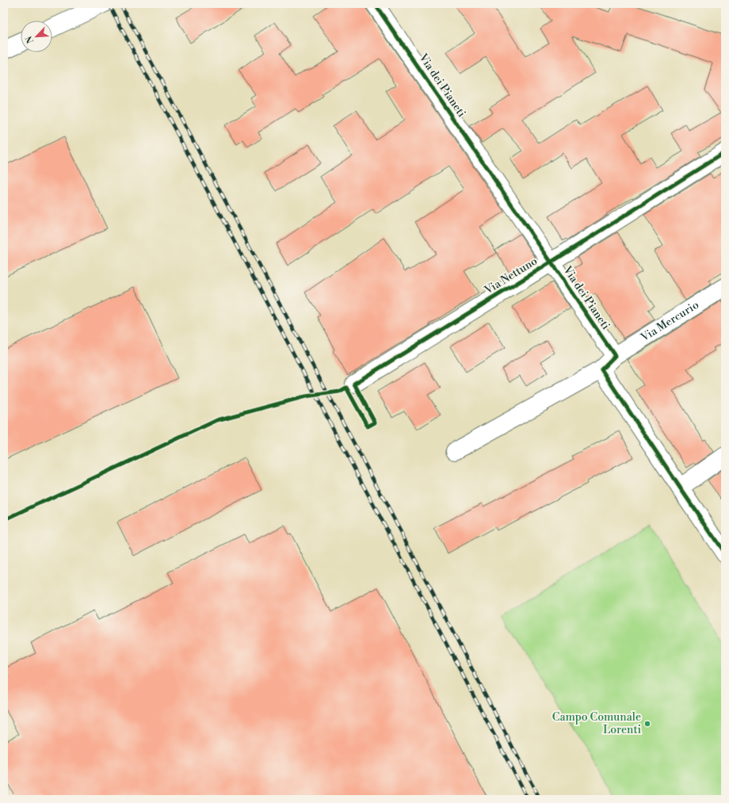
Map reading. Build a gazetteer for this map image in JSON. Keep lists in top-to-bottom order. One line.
{"streets":{"street":["Via dei Pianeti","Via Nettuno","Via Mercurio"]},"crossings":[["Via dei Pianeti","Via Nettuno"],["Via dei Pianeti","Via Mercurio"]],"places":["Campo Comunale Lorenti"],"north":"bottom left"}
